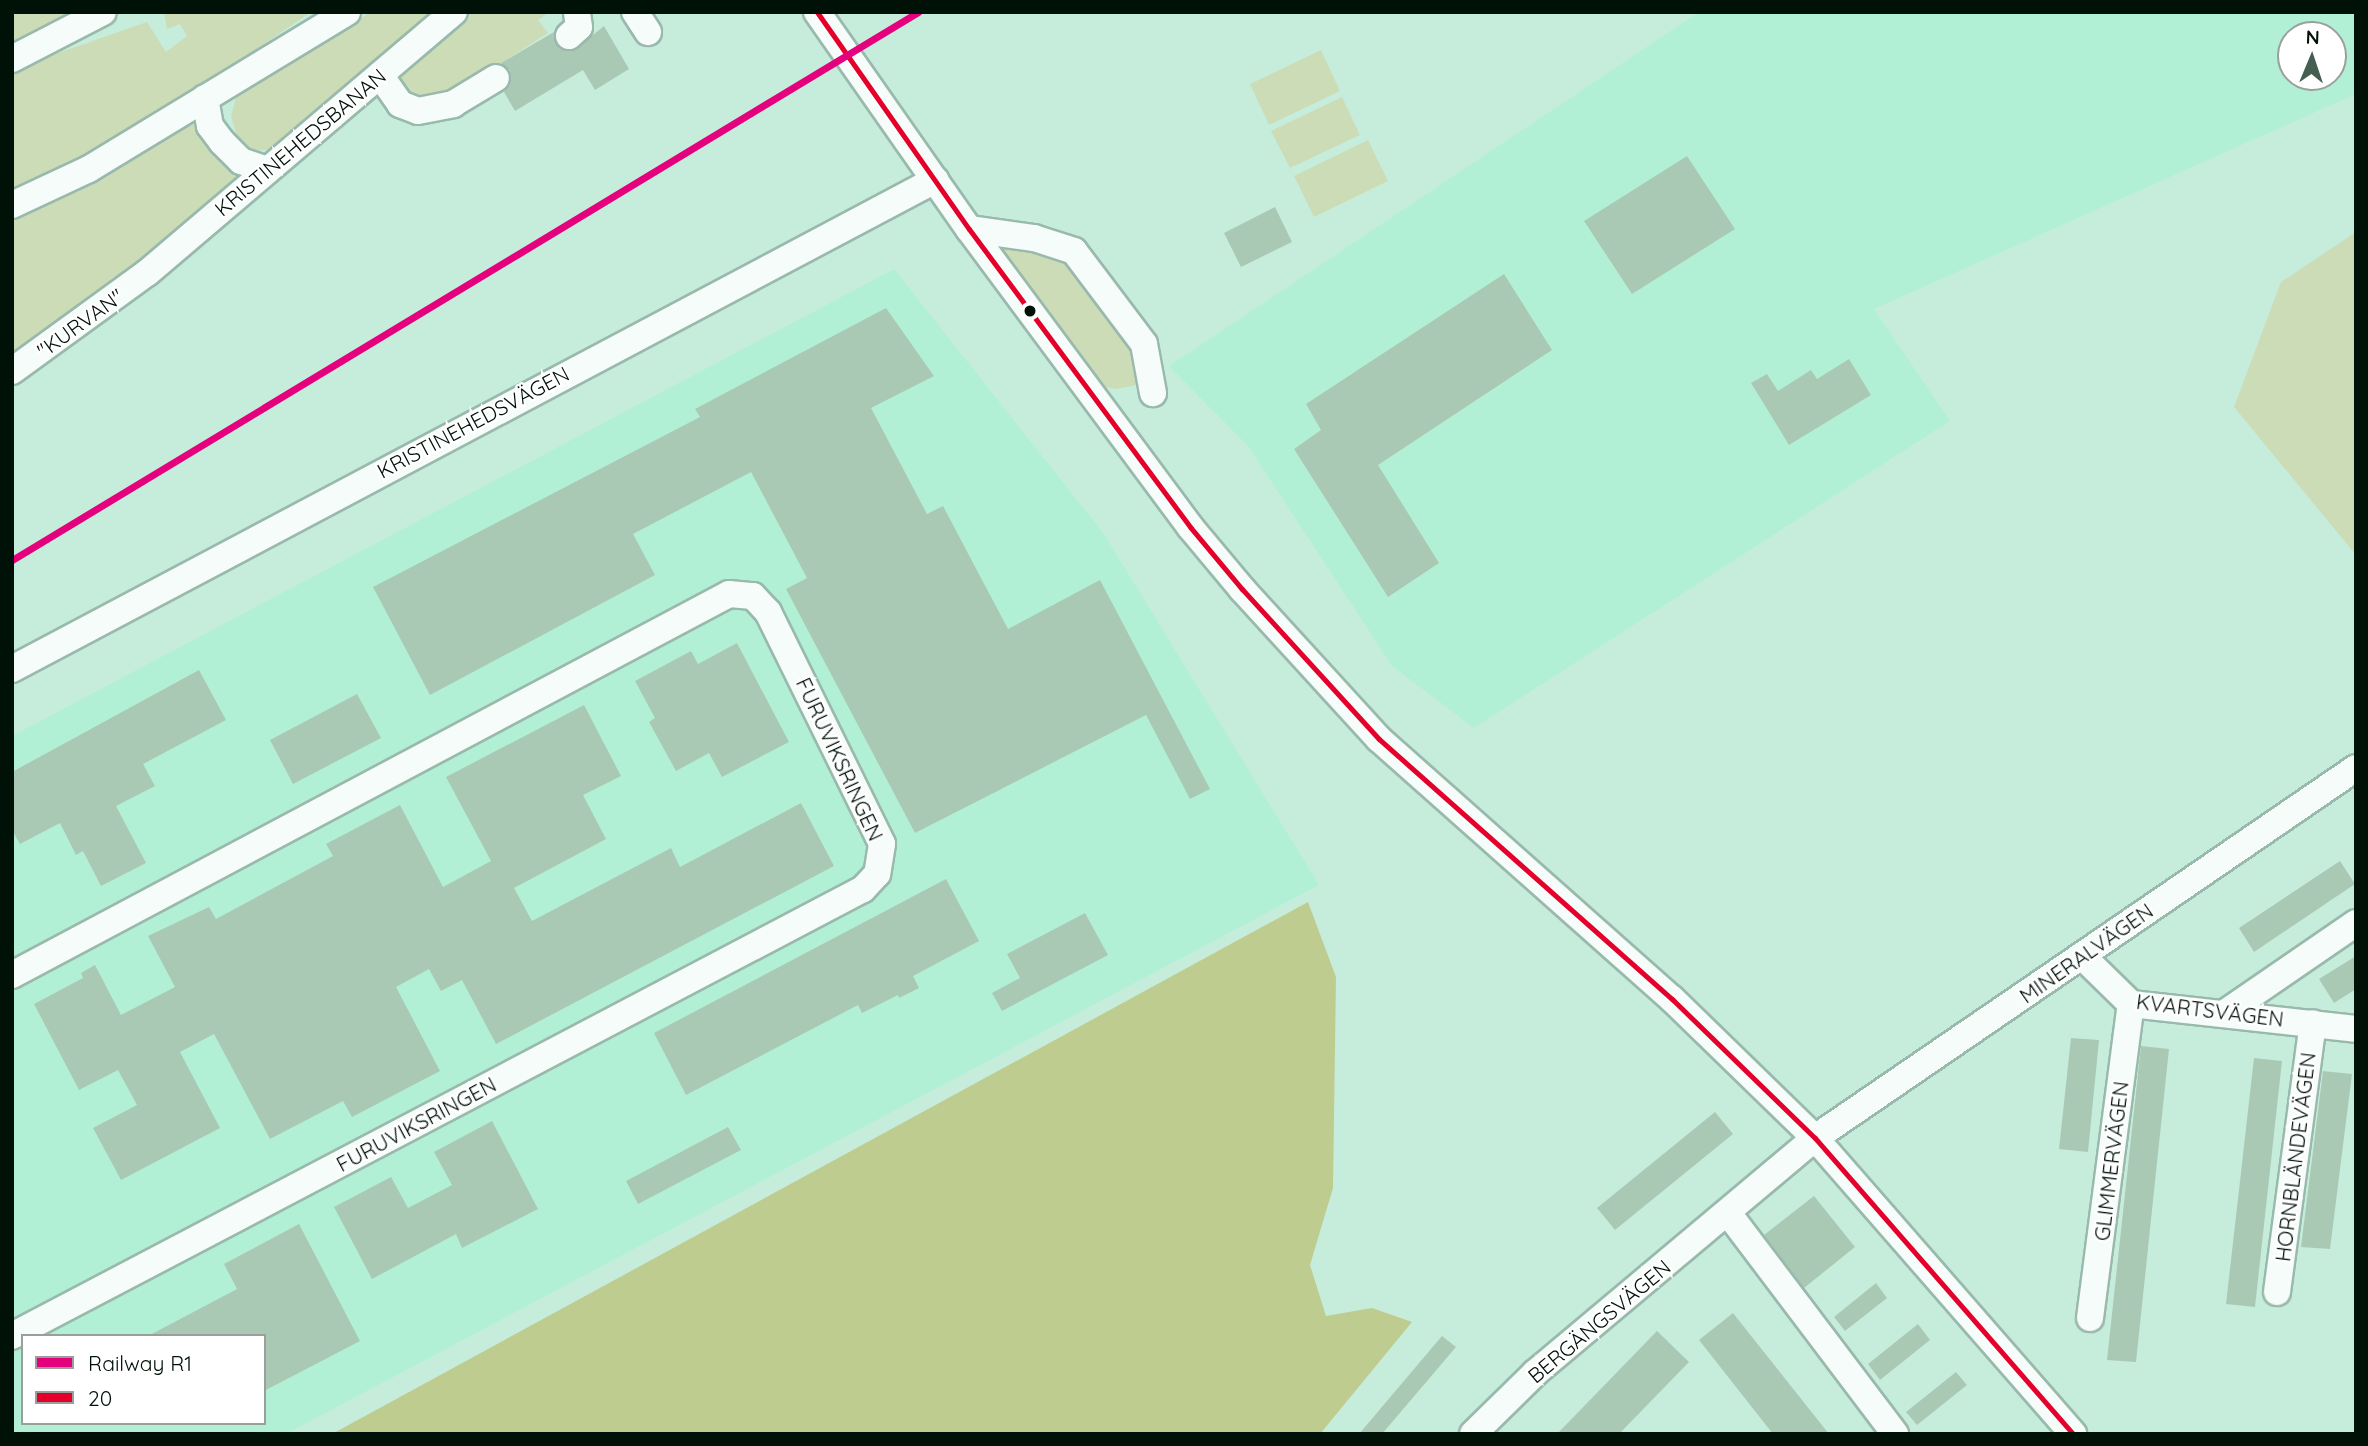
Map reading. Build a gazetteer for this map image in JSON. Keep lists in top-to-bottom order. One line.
{"streets":{"street":["KRISTINEHEDSBANAN","\"KURVAN\"","KRISTINEHEDSVÄGEN","FURUVIKSRINGEN","MINERALVÄGEN","KVARTSVÄGEN","HORNBLÄNDEVÄGEN","GLIMMERVÄGEN","BERGÄNGSVÄGEN"]},"crossings":[["KRISTINEHEDSBANAN","\"KURVAN\""],["MINERALVÄGEN","KVARTSVÄGEN"],["MINERALVÄGEN","BERGÄNGSVÄGEN"],["KVARTSVÄGEN","HORNBLÄNDEVÄGEN"],["KVARTSVÄGEN","GLIMMERVÄGEN"]],"lines":["rail line R1","transit line 20"],"legend":["Railway R1","20"],"north":"top"}
